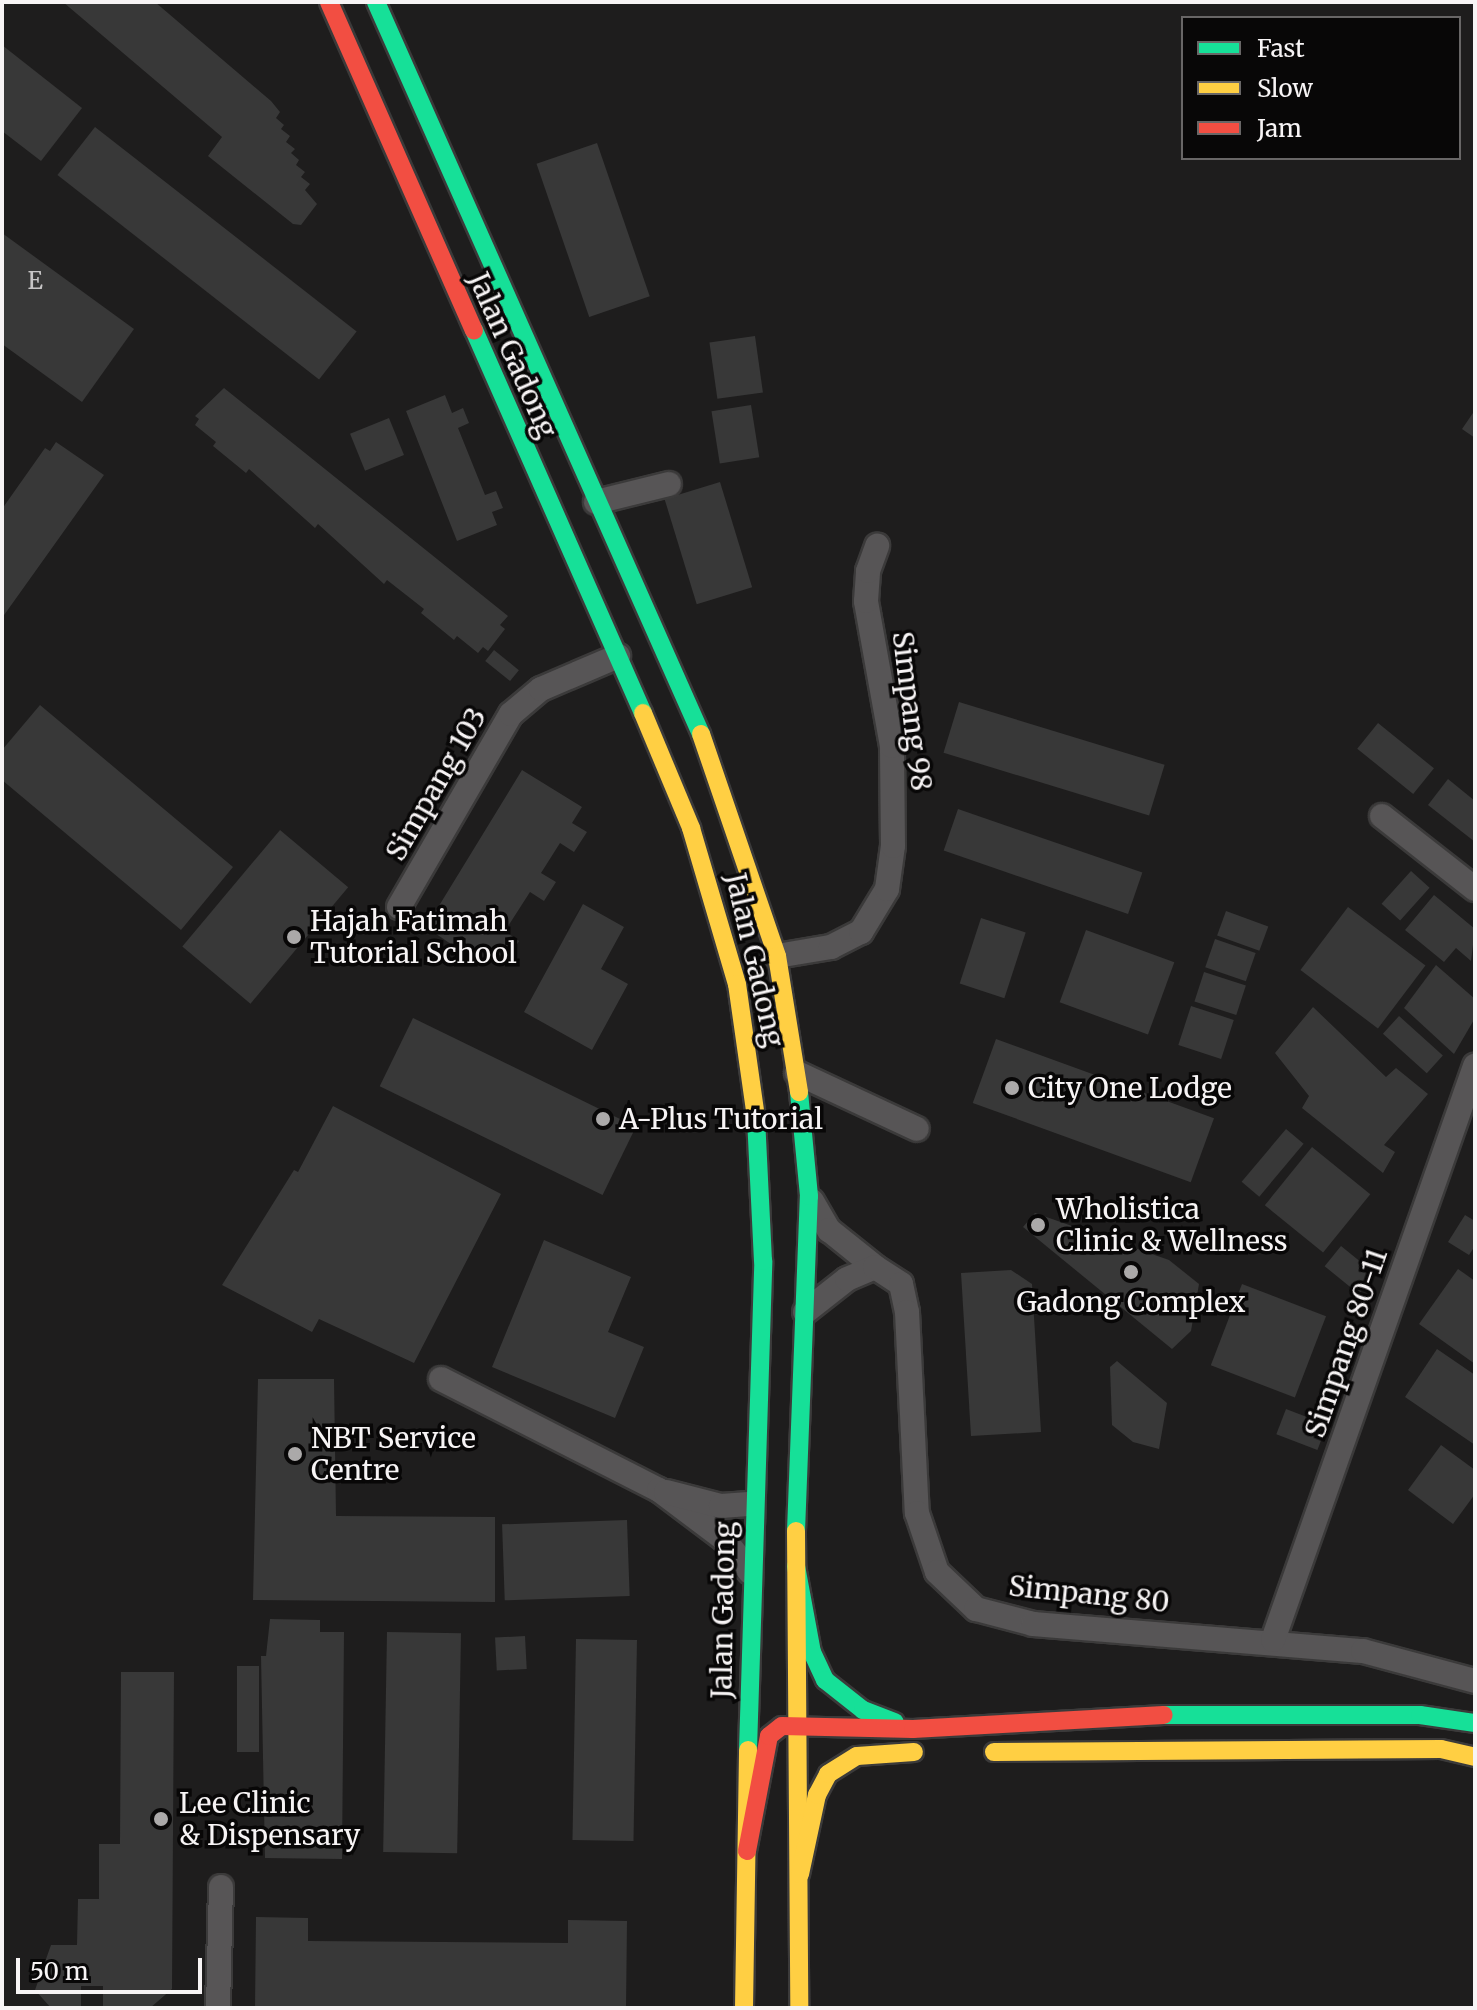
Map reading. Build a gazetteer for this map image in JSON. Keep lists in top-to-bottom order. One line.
{"streets":{"main road":["Jalan Gadong"],"street":["Simpang 98","Simpang 103","Simpang 80-11","Simpang 80"]},"crossings":[["Jalan Gadong","Simpang 98"],["Jalan Gadong","Simpang 103"],["Jalan Gadong","Simpang 80"],["Simpang 80-11","Simpang 80"]],"places":["Hajah Fatimah Tutorial School","City One Lodge","A-Plus Tutorial","Wholistica Clinic & Wellness","Gadong Complex","NBT Service Centre","Lee Clinic & Dispensary"],"house_numbers":["E"],"legend":["Fast","Slow","Jam"],"scale_bar":"50 m"}
